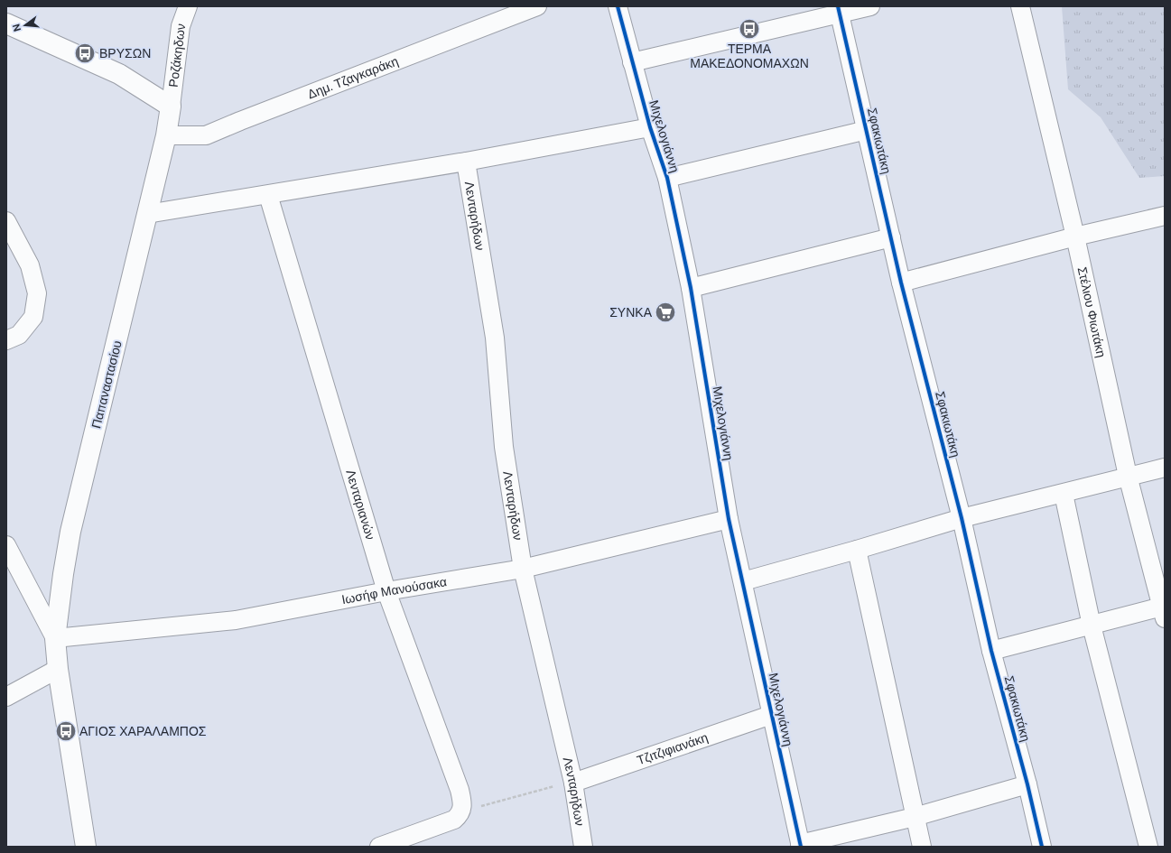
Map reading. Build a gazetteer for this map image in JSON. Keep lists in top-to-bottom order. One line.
{"streets":{"street":["Ροζάκηδων","Δημ. Τζαγκαράκη","Μιχελογιάννη","Σφακιωτάκη","Λενταρήδων","Στέλιου Φιωτάκη","Παπαναστασίου","Λενταριανών","Ιωσήφ Μανούσακα","Τζιτζιφιανάκη"]},"crossings":[["Ροζάκηδων","Παπαναστασίου"],["Δημ. Τζαγκαράκη","Παπαναστασίου"],["Μιχελογιάννη","Ιωσήφ Μανούσακα"],["Μιχελογιάννη","Τζιτζιφιανάκη"],["Λενταρήδων","Ιωσήφ Μανούσακα"],["Λενταρήδων","Τζιτζιφιανάκη"],["Παπαναστασίου","Ιωσήφ Μανούσακα"],["Λενταριανών","Ιωσήφ Μανούσακα"]],"places":{"bus stop":["ΤΕΡΜΑ ΜΑΚΕΔΟΝΟΜΑΧΩΝ","ΒΡΥΣΩΝ","ΑΓΙΟΣ ΧΑΡΑΛΑΜΠΟΣ"],"supermarket":["ΣΥΝΚΑ"]},"north":"left"}
